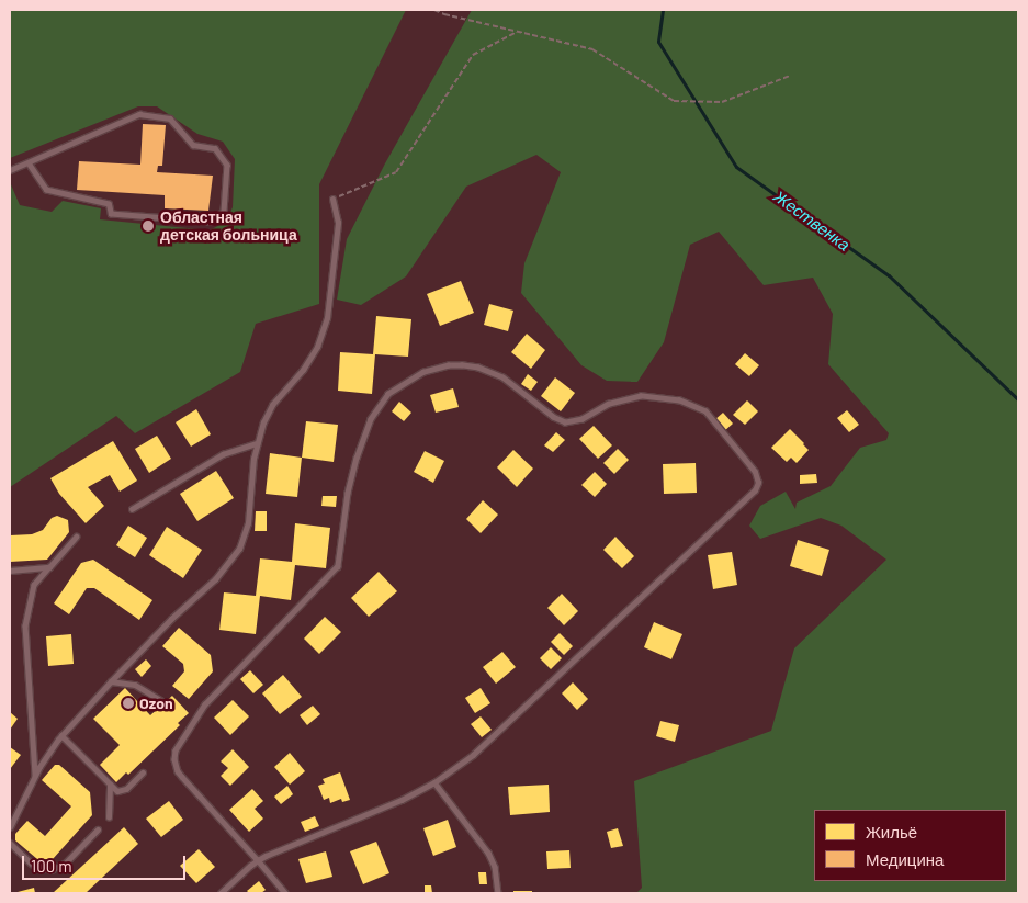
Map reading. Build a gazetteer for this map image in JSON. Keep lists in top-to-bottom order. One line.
{"water":["Жественка"],"places":["Областная детская больница","Ozon"],"legend":["Жильё","Медицина"],"scale_bar":"100 m"}
